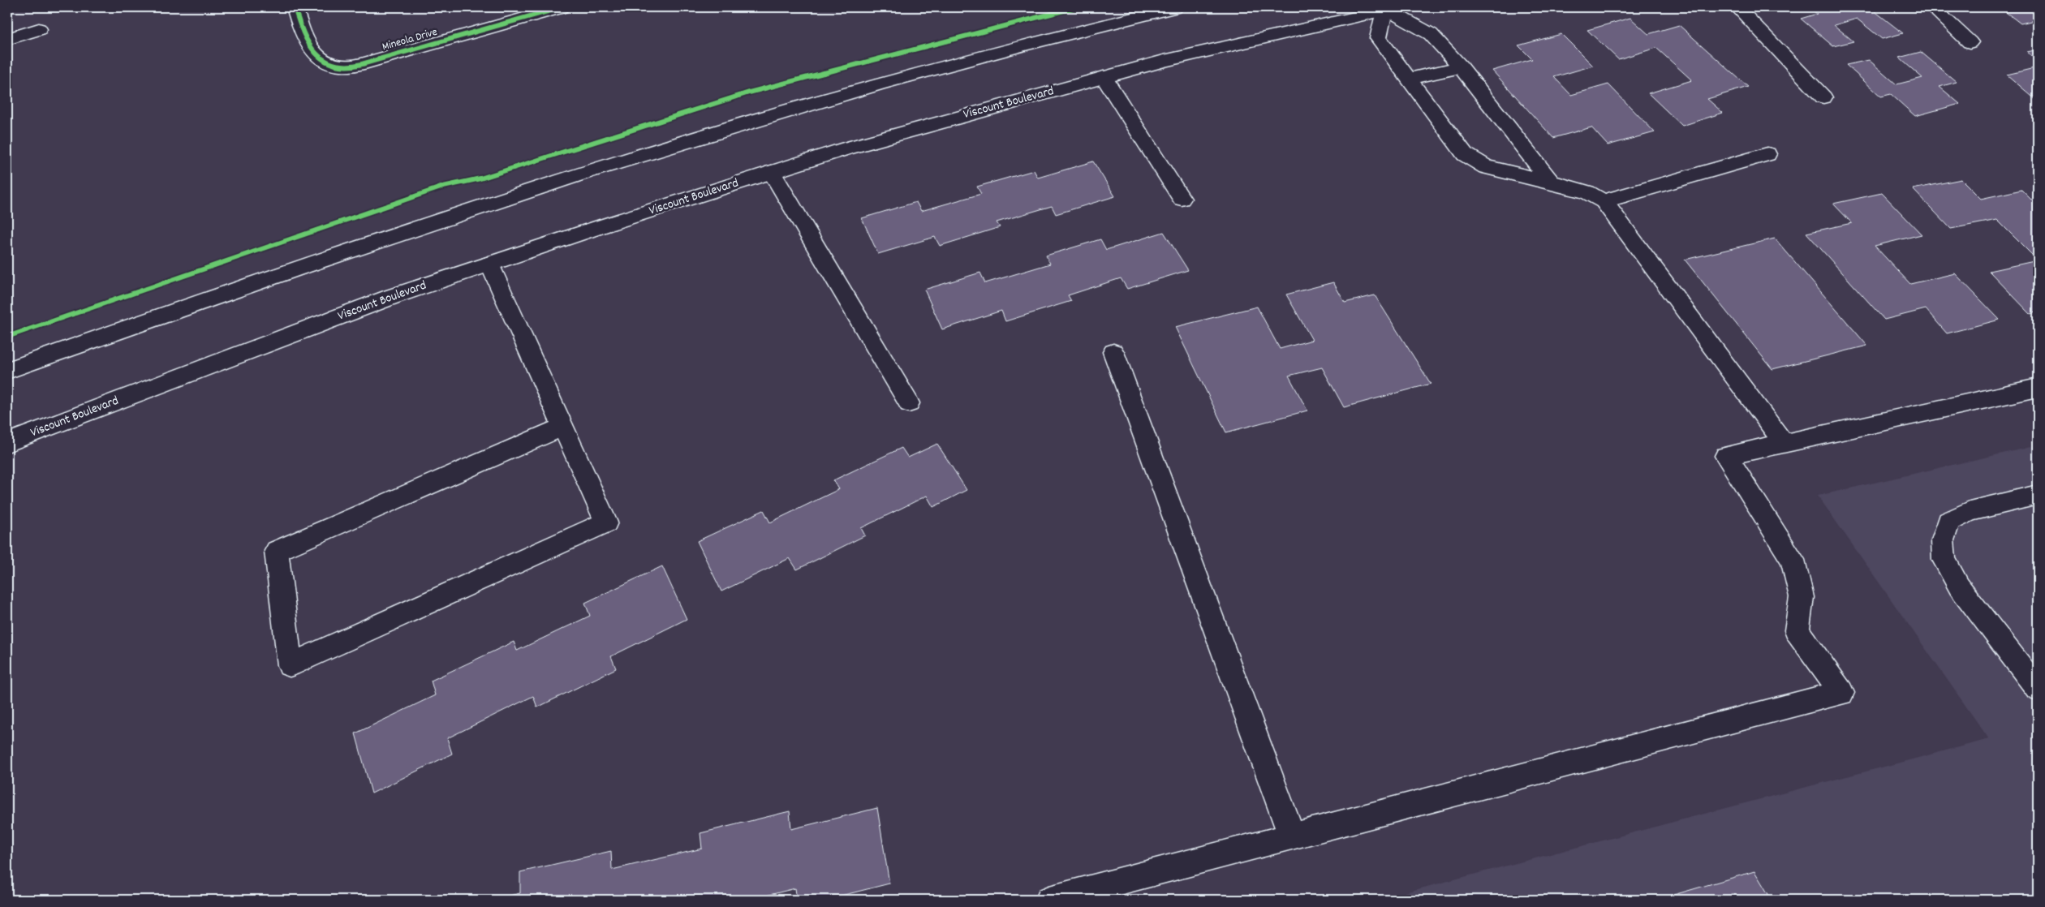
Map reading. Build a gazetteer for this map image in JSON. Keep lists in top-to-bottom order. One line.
{"streets":{"main road":["Mineola Drive","Viscount Boulevard"]}}
